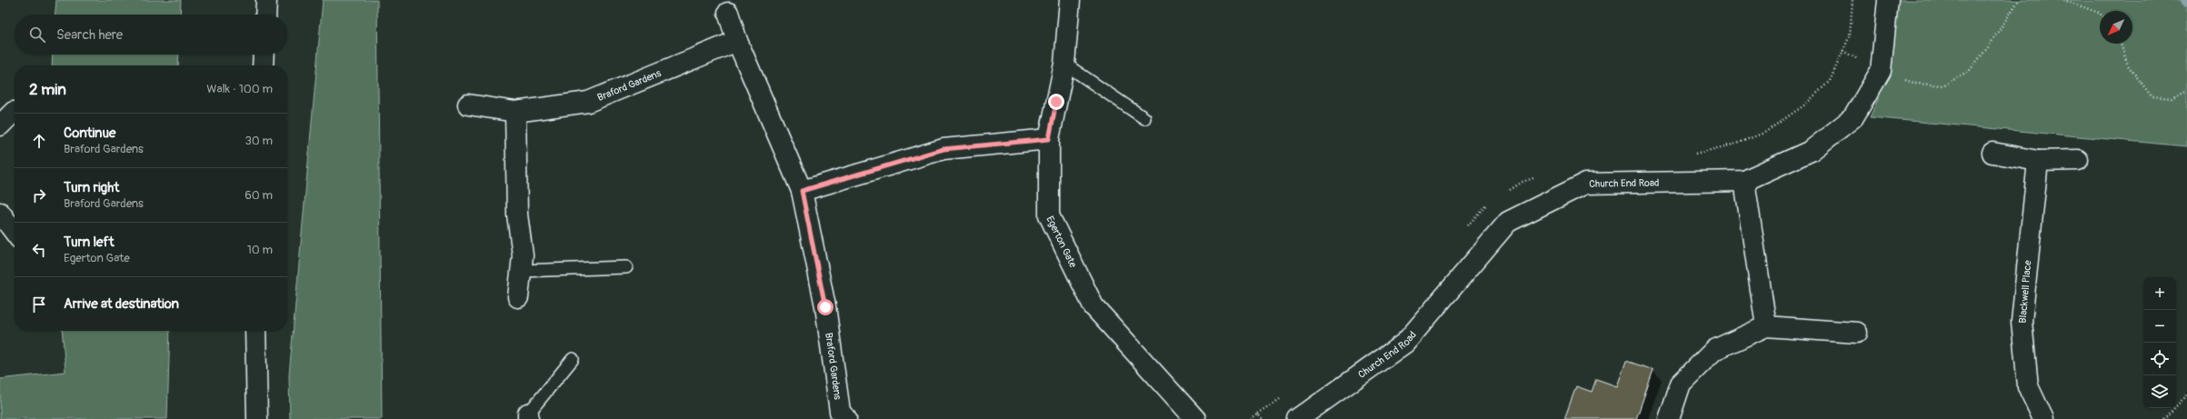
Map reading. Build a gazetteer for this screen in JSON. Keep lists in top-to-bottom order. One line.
{"streets":{"street":["Braford Gardens","Church End Road","Egerton Gate","Blackwell Place"]},"north":"bottom left","page":{"search":"Search here","heading":["2 min","Walk · 100 m"],"list":[["Continue","Braford Gardens","30 m"],["Turn right","Braford Gardens","60 m"],["Turn left","Egerton Gate","10 m"],"Arrive at destination"],"map_buttons":["+","−"]}}
